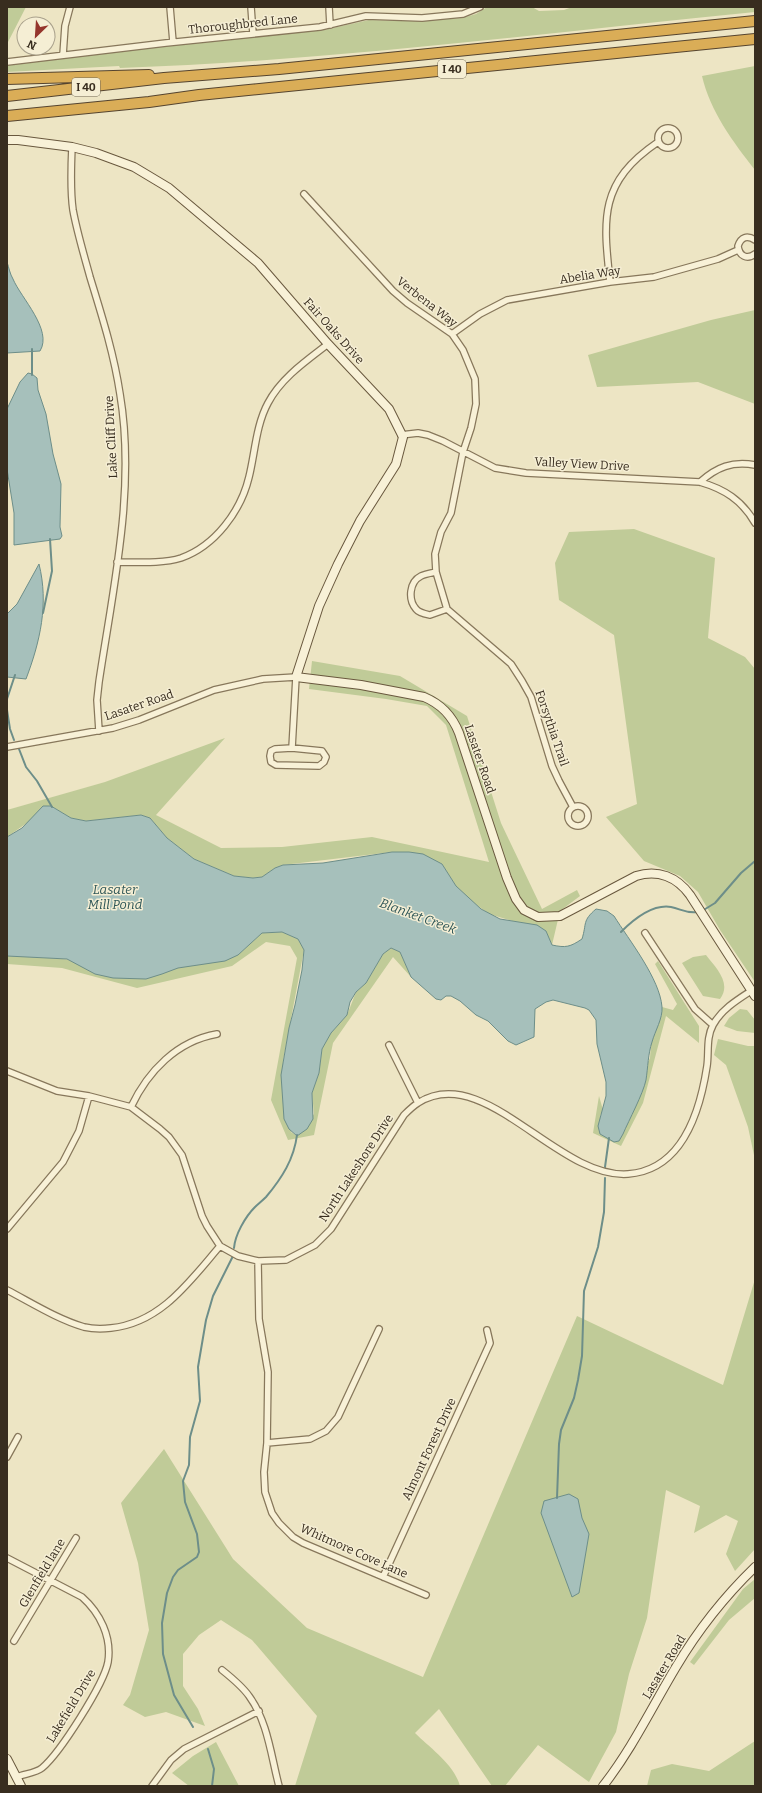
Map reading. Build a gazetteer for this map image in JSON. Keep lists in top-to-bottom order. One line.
{"streets":{"highway":["I 40"],"street":["Thoroughbred Lane","Abelia Way","Verbena Way","Fair Oaks Drive","Lake Cliff Drive","Valley View Drive","Lasater Road","Forsythia Trail","North Lakeshore Drive","Almont Forest Drive","Whitmore Cove Lane","Glenfield lane","Lakefield Drive"]},"crossings":[["Abelia Way","Verbena Way"],["Verbena Way","Valley View Drive"],["Fair Oaks Drive","Lake Cliff Drive"],["Fair Oaks Drive","Valley View Drive"],["Lake Cliff Drive","Lasater Road"],["Lasater Road","North Lakeshore Drive"],["North Lakeshore Drive","Whitmore Cove Lane"],["Almont Forest Drive","Whitmore Cove Lane"],["Glenfield lane","Lakefield Drive"]],"water":["Lasater Mill Pond","Blanket Creek"],"north":"bottom left"}
